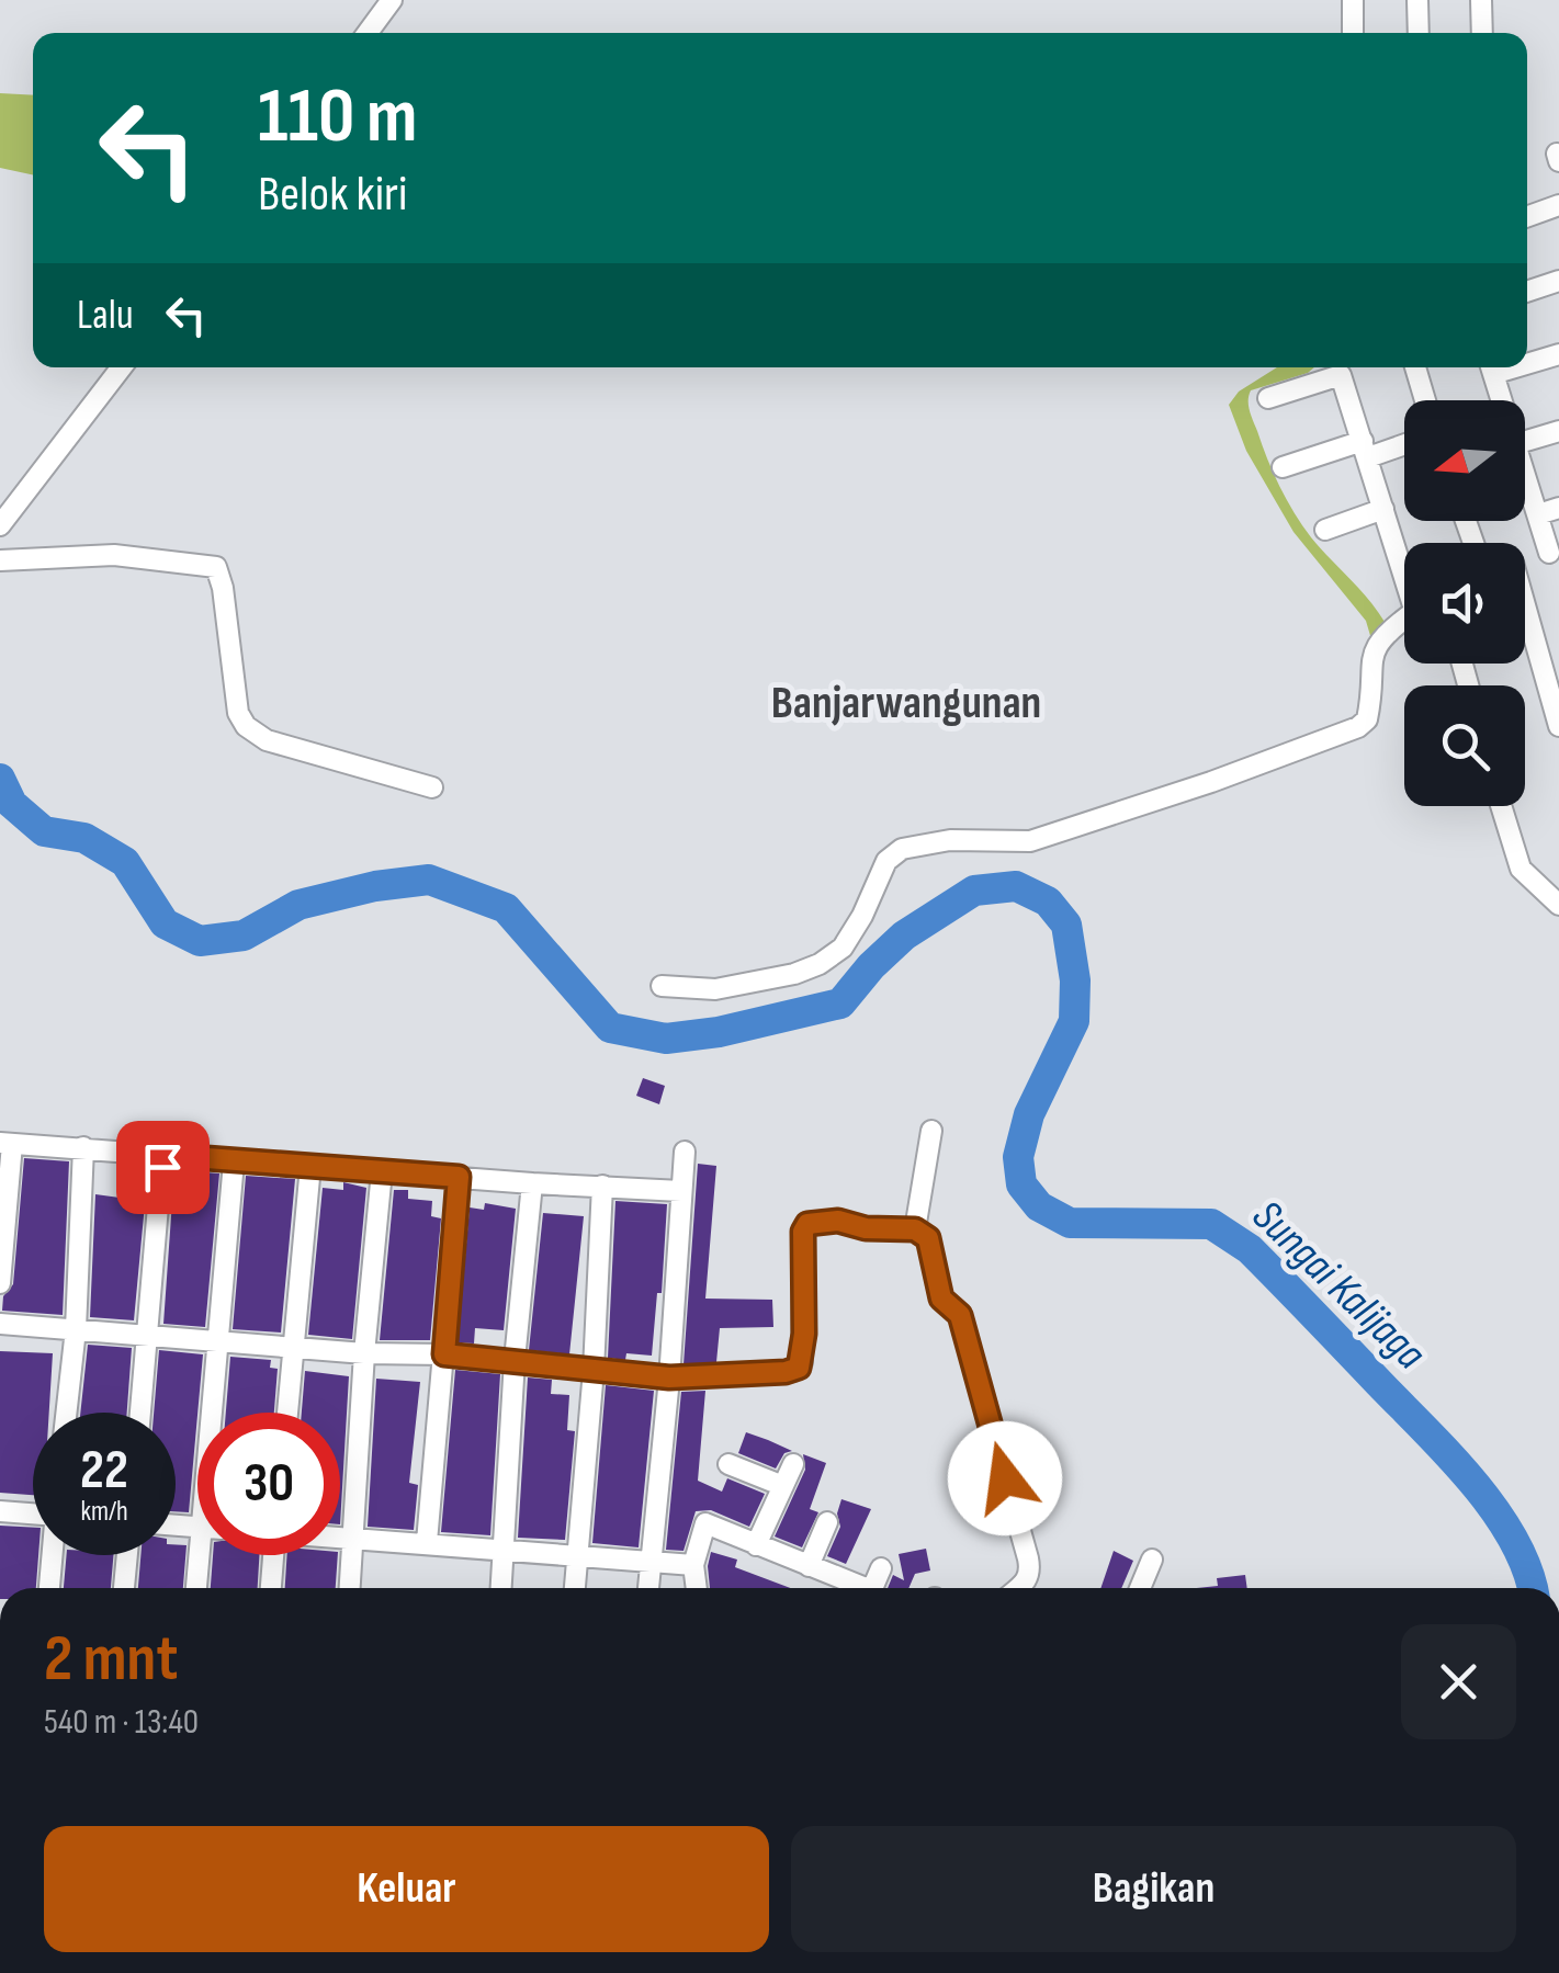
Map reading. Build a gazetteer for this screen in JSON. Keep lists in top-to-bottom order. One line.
{"districts":["Banjarwangunan"],"water":["Sungai Kalijaga"],"north":"left","page":{"turn":["110 m","Belok kiri"],"then":"Lalu","speed":"22 km/h","limit":"30","heading":["2 mnt","540 m · 13:40"],"buttons":["Keluar","Bagikan"]}}
